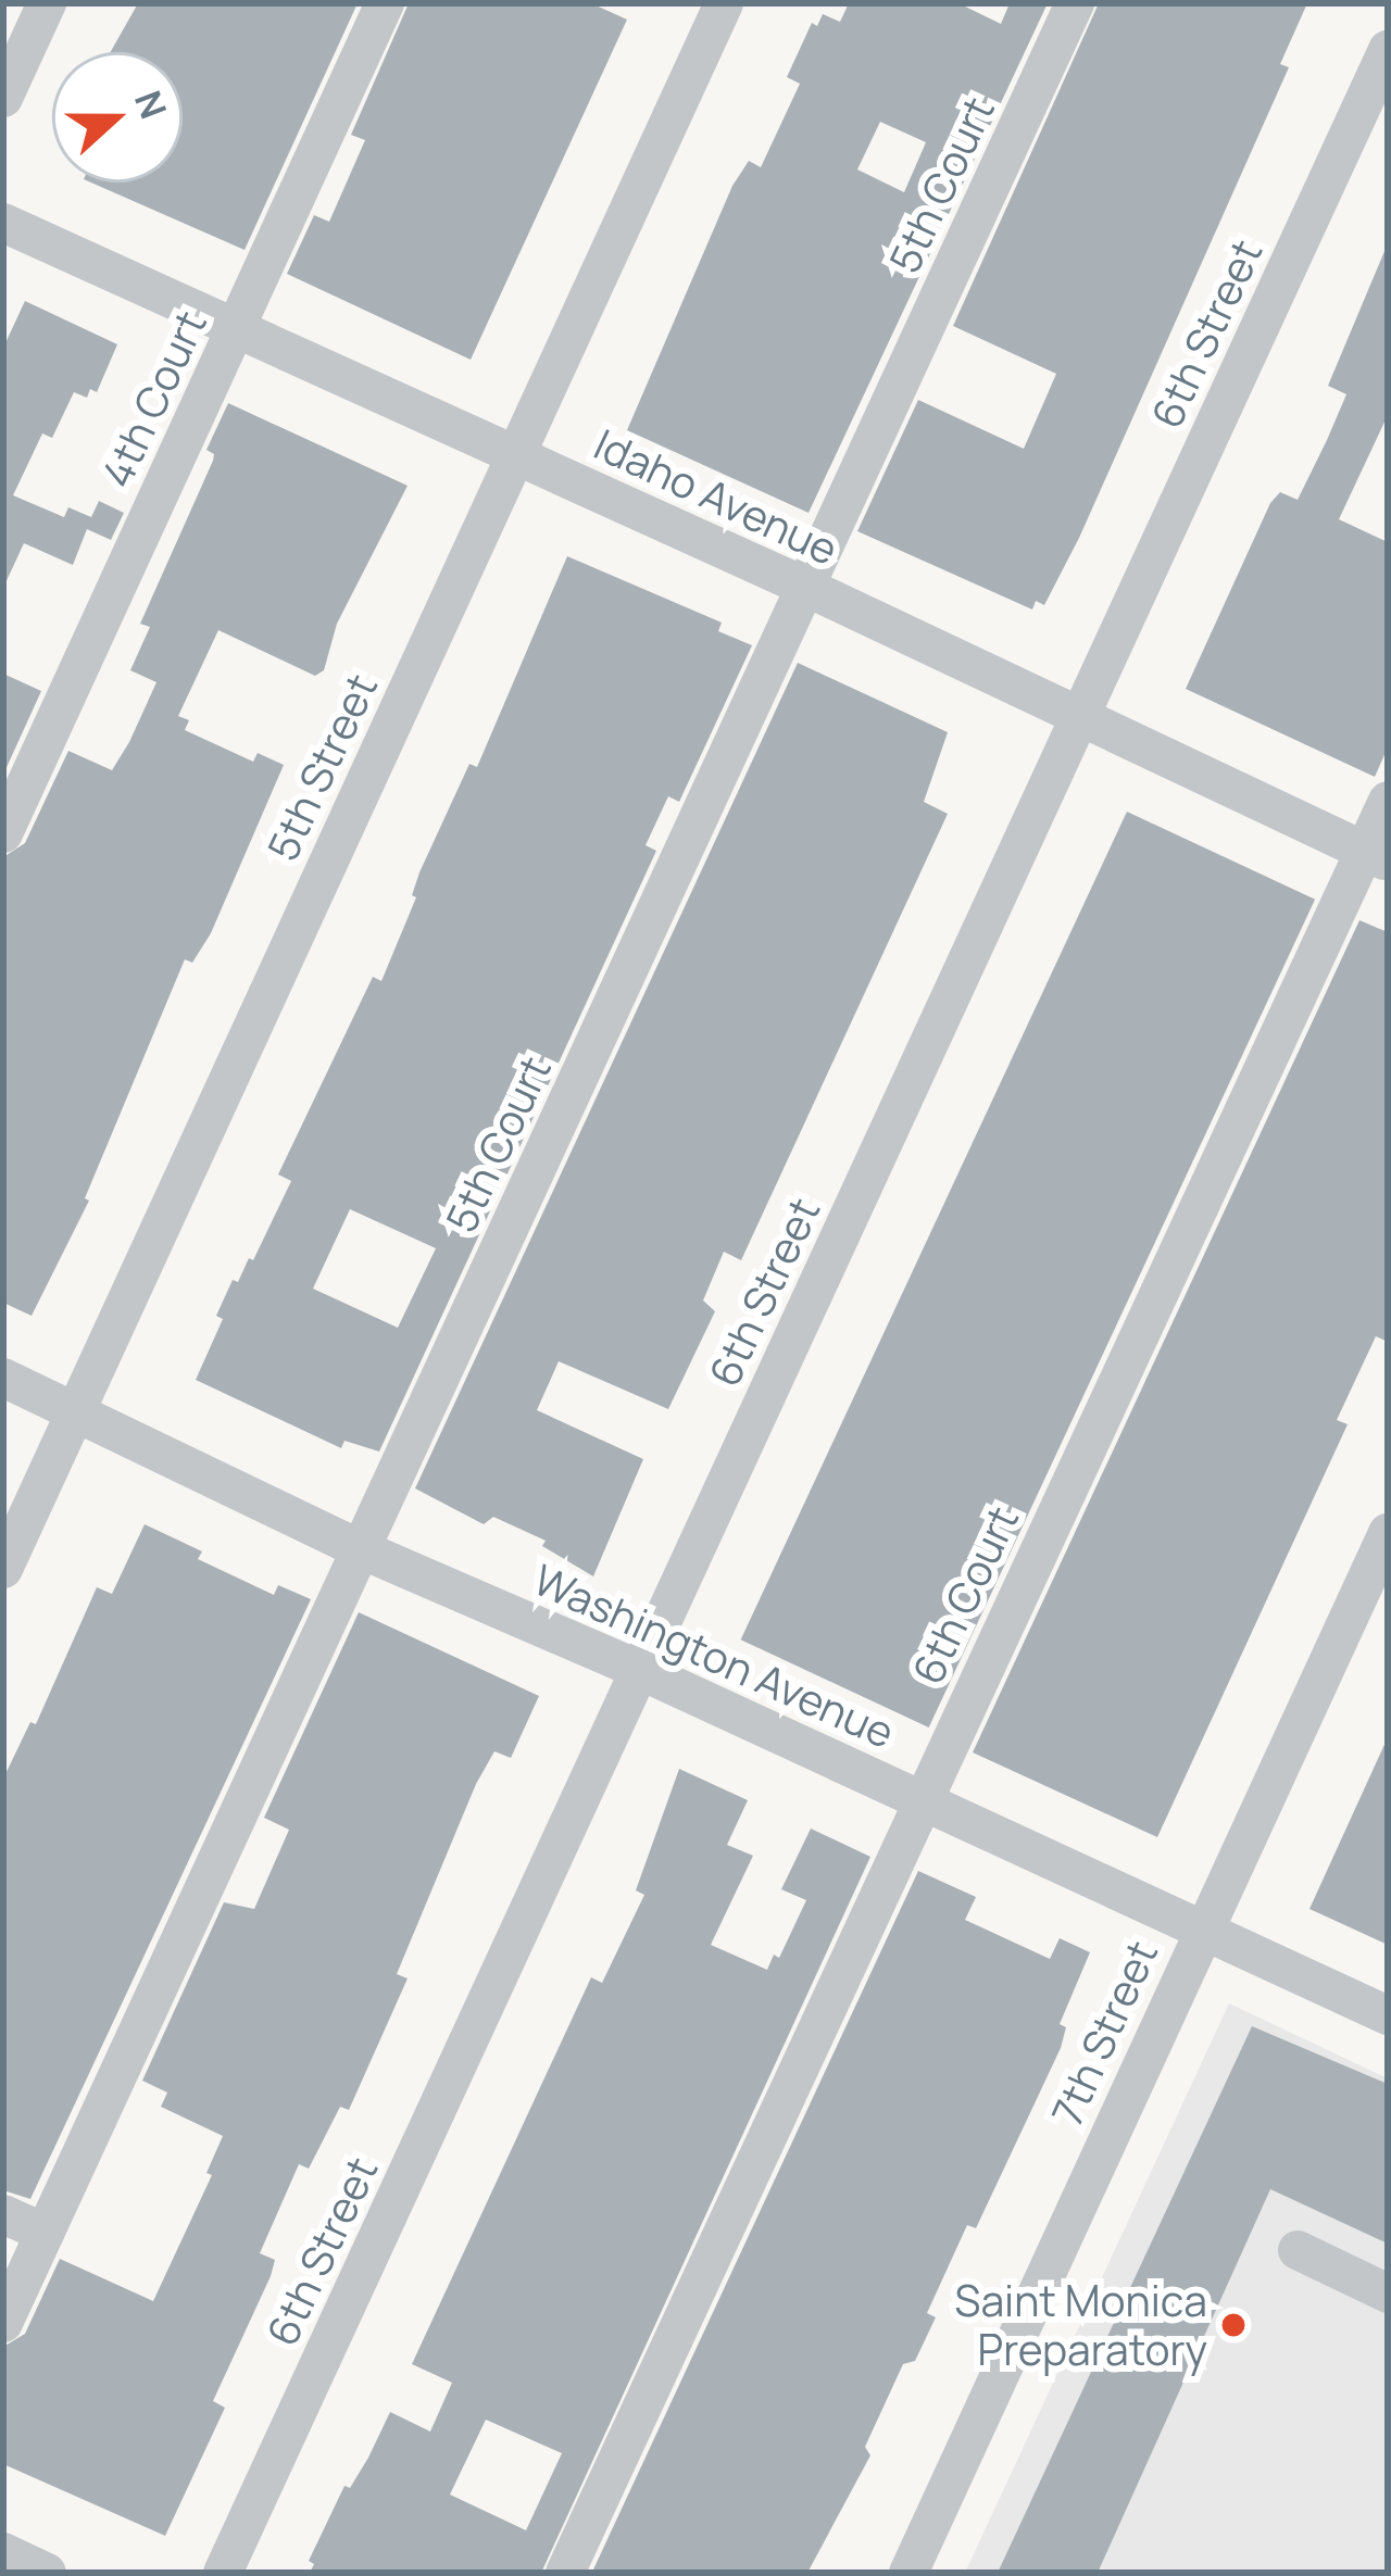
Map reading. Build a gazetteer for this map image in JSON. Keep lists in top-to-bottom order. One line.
{"streets":{"street":["5th Court","6th Street","4th Court","Idaho Avenue","5th Street","6th Court","Washington Avenue","7th Street"]},"crossings":[["5th Court","Idaho Avenue"],["5th Court","Washington Avenue"],["6th Street","Idaho Avenue"],["6th Street","Washington Avenue"],["4th Court","Idaho Avenue"],["Idaho Avenue","5th Street"],["Idaho Avenue","6th Court"],["5th Street","Washington Avenue"],["6th Court","Washington Avenue"],["Washington Avenue","7th Street"]],"places":["Saint Monica Preparatory"],"north":"right"}
